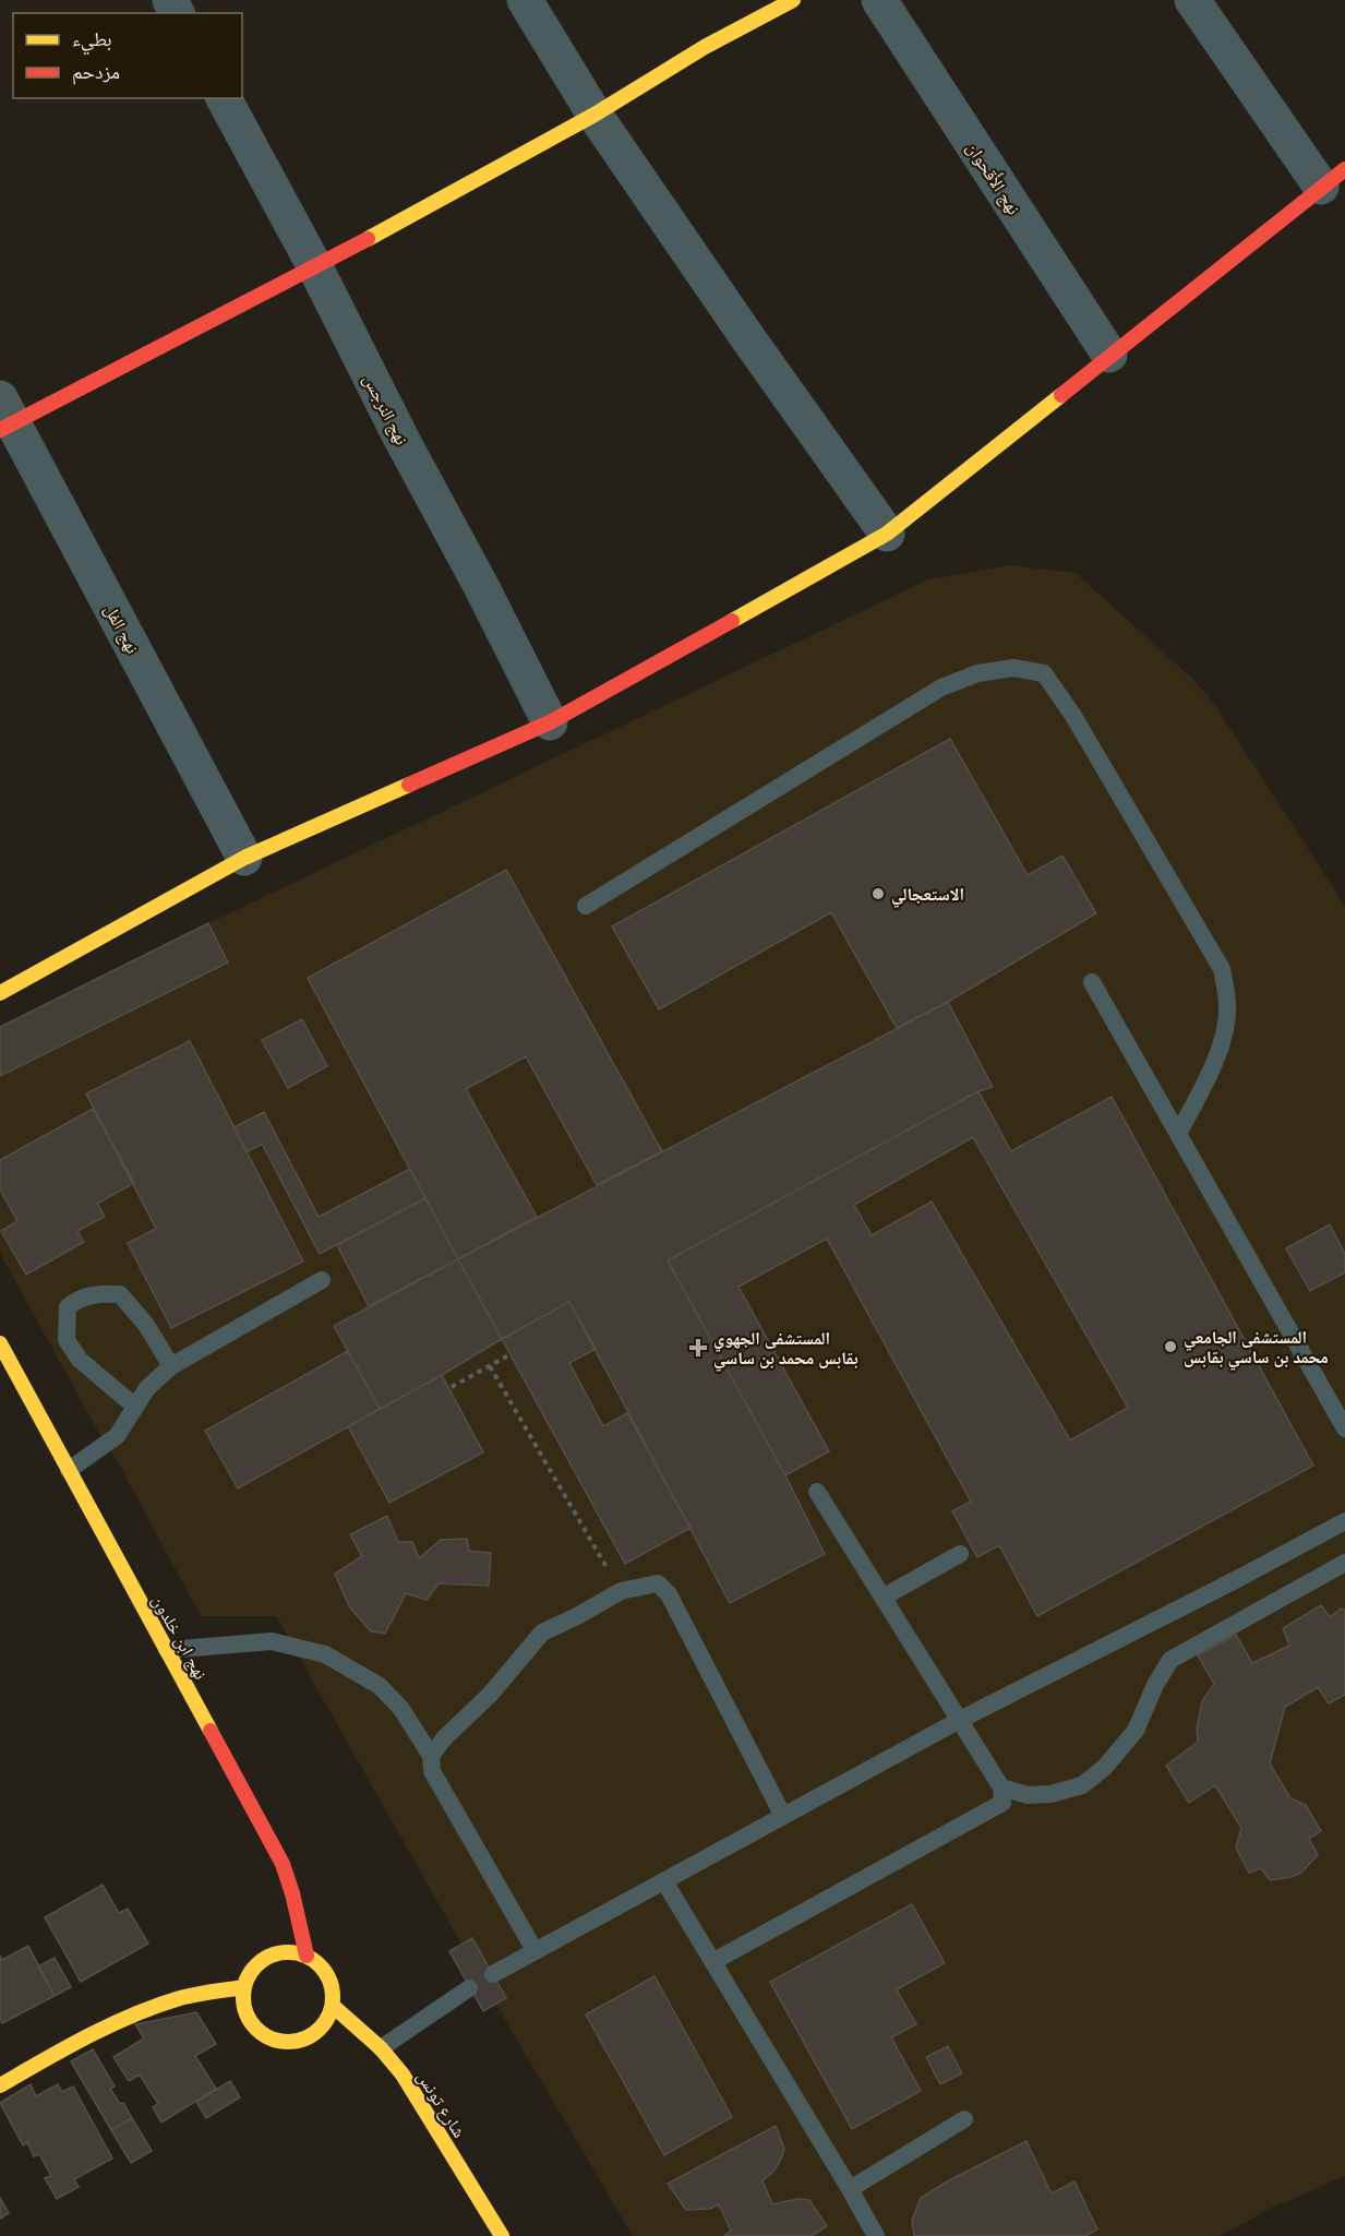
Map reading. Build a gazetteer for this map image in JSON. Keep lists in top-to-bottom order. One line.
{"streets":{"street":["نهج الأُقحوان","نهج النرجس","نهج الفل","نهج ابن خلدون","شارع تونس"]},"crossings":[["نهج ابن خلدون","شارع تونس"]],"places":{"other":["الاستعجالي","المستشفى الجامعي محمد بن ساسي بقابس"],"health":["المستشفى الجهوي بقابس محمد بن ساسي"]},"legend":["بطيء","مزدحم"]}
